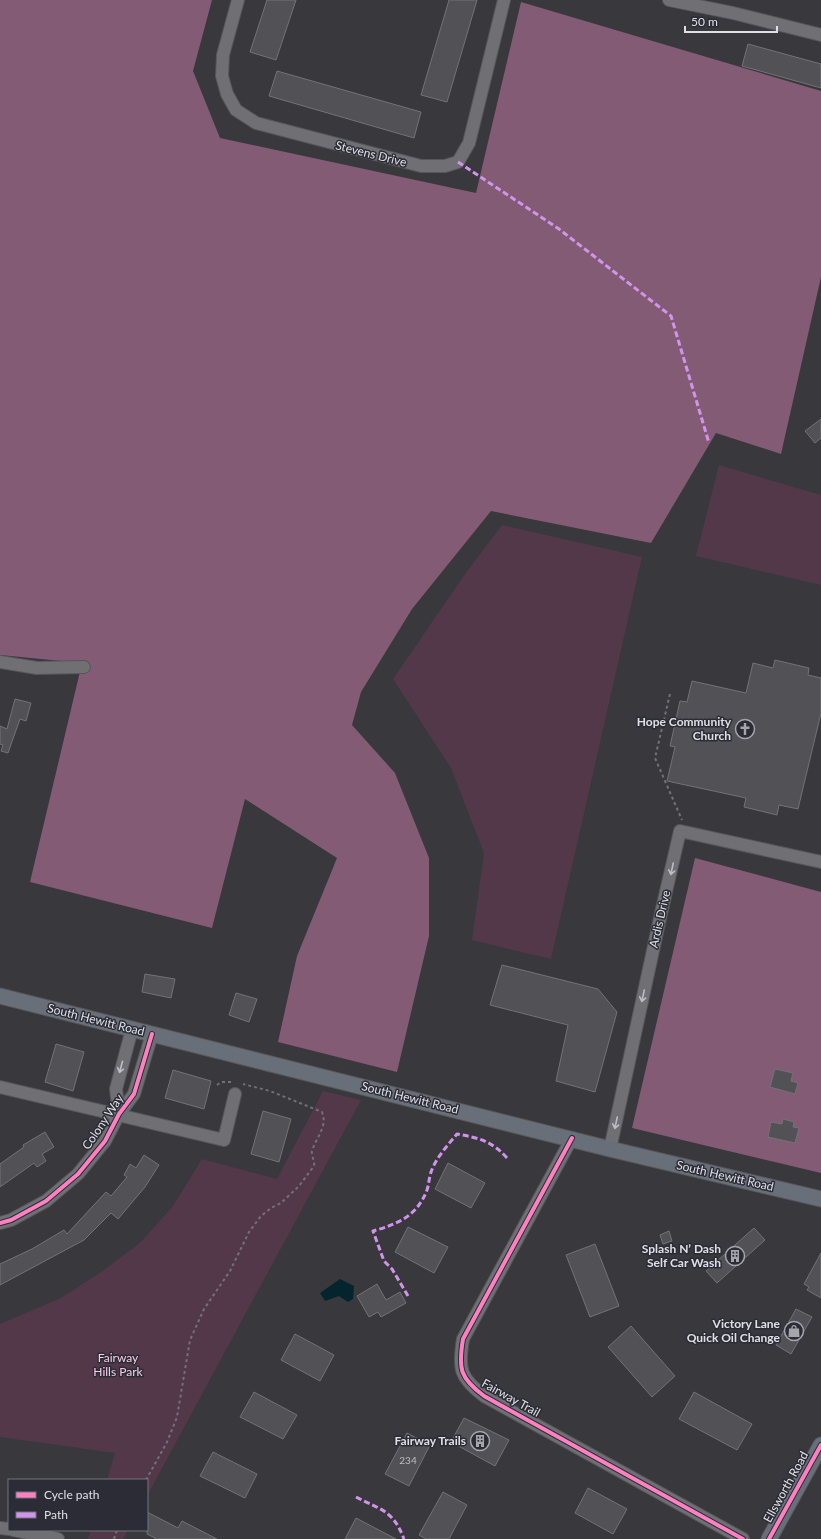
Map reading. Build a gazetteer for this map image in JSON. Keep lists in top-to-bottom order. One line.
{"streets":{"main road":["South Hewitt Road","Ellsworth Road"],"street":["Stevens Drive","Ardis Drive","Colony Way","Fairway Trail"]},"crossings":[["Ardis Drive","South Hewitt Road"],["South Hewitt Road","Colony Way"],["South Hewitt Road","Fairway Trail"]],"one_way":["Ardis Drive"],"parks":["Fairway Hills Park"],"places":{"church":["Hope Community Church"],"building":["Splash N’ Dash Self Car Wash","Fairway Trails"],"shop":["Victory Lane Quick Oil Change"]},"house_numbers":["234"],"legend":["Cycle path","Path"],"scale_bar":"50 m"}
